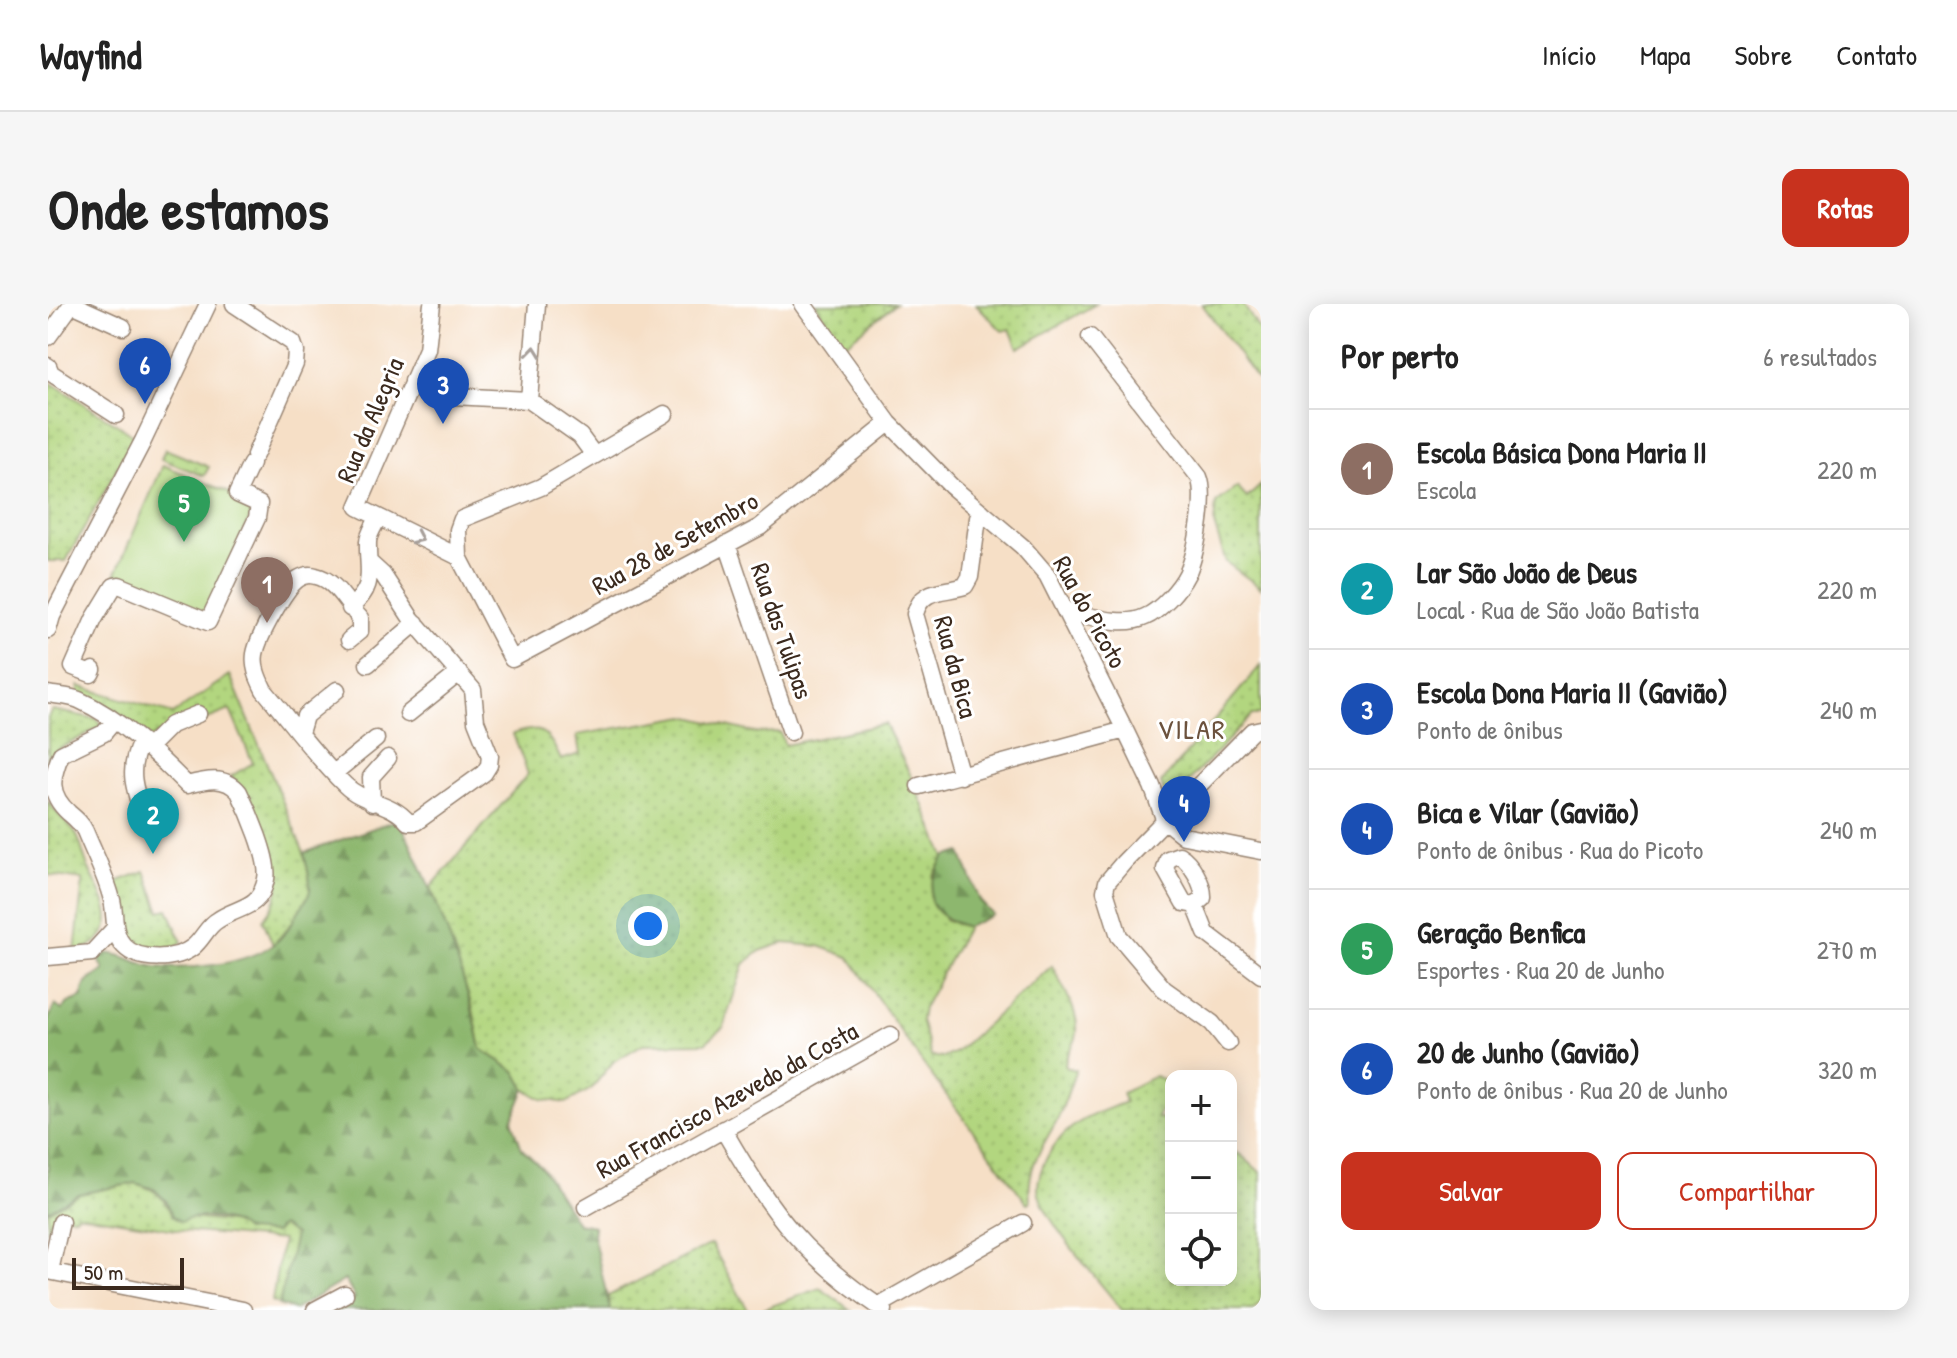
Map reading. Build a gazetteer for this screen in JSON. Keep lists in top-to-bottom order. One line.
{"streets":{"street":["Rua da Alegria","Rua 28 de Setembro","Rua do Picoto","Rua das Tulipas","Rua da Bica","Rua Francisco Azevedo da Costa"]},"crossings":[["Rua 28 de Setembro","Rua do Picoto"],["Rua 28 de Setembro","Rua das Tulipas"],["Rua do Picoto","Rua da Bica"]],"districts":["VILAR"],"scale_bar":"50 m","page":{"header":"Wayfind","nav":["Início","Mapa","Sobre","Contato"],"buttons":["Rotas",["Salvar","Compartilhar"]],"title":"Onde estamos","heading":["Por perto","6 resultados"],"pins":["6","3","5","1","4","2"],"list":[{"mark":"1","name":"Escola Básica Dona Maria II","note":"Escola","value":"220 m"},{"mark":"2","name":"Lar São João de Deus","note":"Local · Rua de São João Batista","value":"220 m"},{"mark":"3","name":"Escola Dona Maria II (Gavião)","note":"Ponto de ônibus","value":"240 m"},{"mark":"4","name":"Bica e Vilar (Gavião)","note":"Ponto de ônibus · Rua do Picoto","value":"240 m"},{"mark":"5","name":"Geração Benfica","note":"Esportes · Rua 20 de Junho","value":"270 m"},{"mark":"6","name":"20 de Junho (Gavião)","note":"Ponto de ônibus · Rua 20 de Junho","value":"320 m"}],"map_buttons":["+","−"],"scale":"50 m"}}
